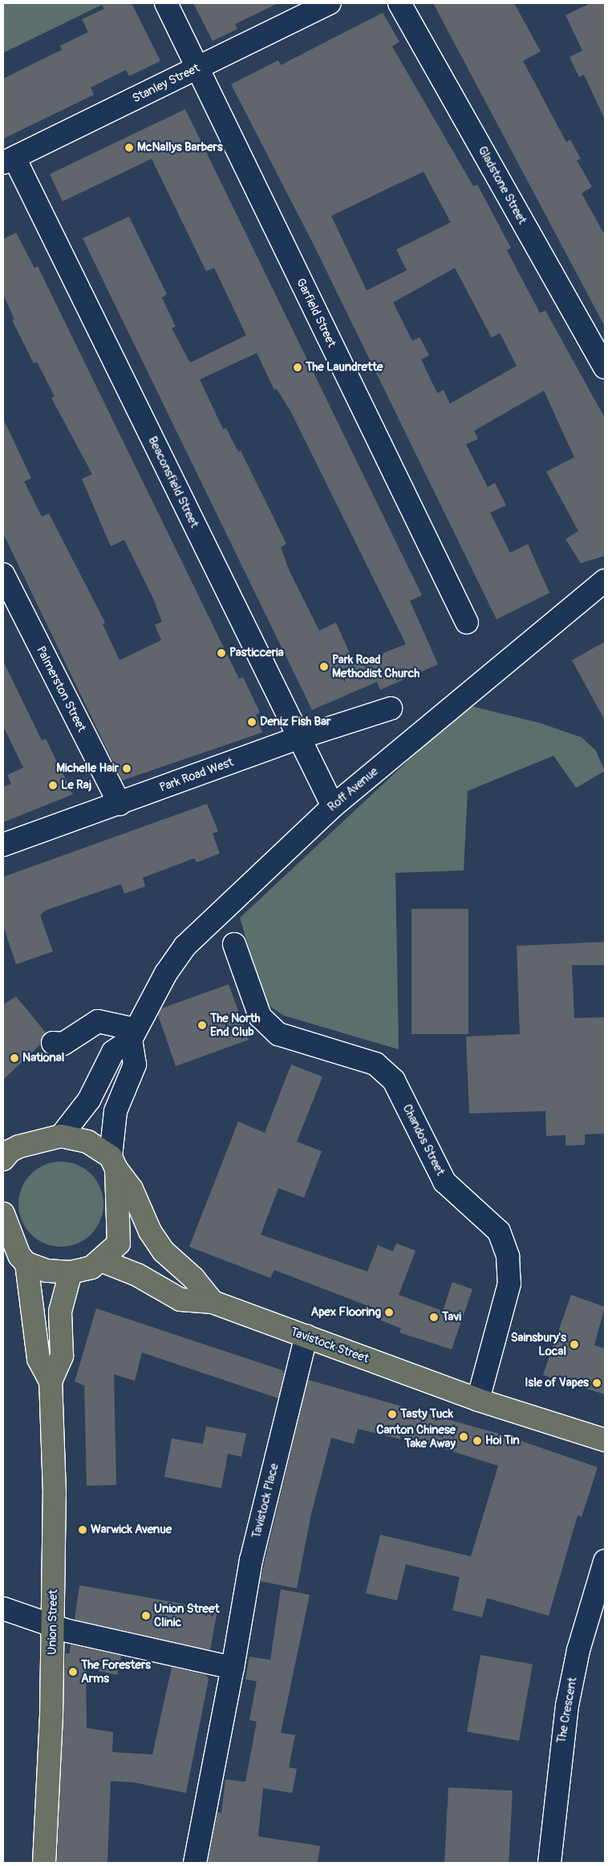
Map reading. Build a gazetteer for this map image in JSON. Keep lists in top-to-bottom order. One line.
{"streets":{"main road":["Tavistock Street","Union Street"],"street":["Stanley Street","Gladstone Street","Garfield Street","Beaconsfield Street","Palmerston Street","Park Road West","Roff Avenue","Chandos Street","Tavistock Place","The Crescent"]},"crossings":[["Stanley Street","Garfield Street"],["Stanley Street","Beaconsfield Street"],["Beaconsfield Street","Park Road West"],["Beaconsfield Street","Roff Avenue"],["Palmerston Street","Park Road West"],["Chandos Street","Tavistock Street"],["Tavistock Street","Tavistock Place"]],"places":["McNallys Barbers","The Laundrette","Pasticceria","Park Road Methodist Church","Deniz Fish Bar","Michelle Hair","Le Raj","The North End Club","National","Apex Flooring","Tavi","Sainsbury's Local","Isle of Vapes","Tasty Tuck","Canton Chinese Take Away","Hoi Tin","Warwick Avenue","Union Street Clinic","The Foresters Arms"]}
